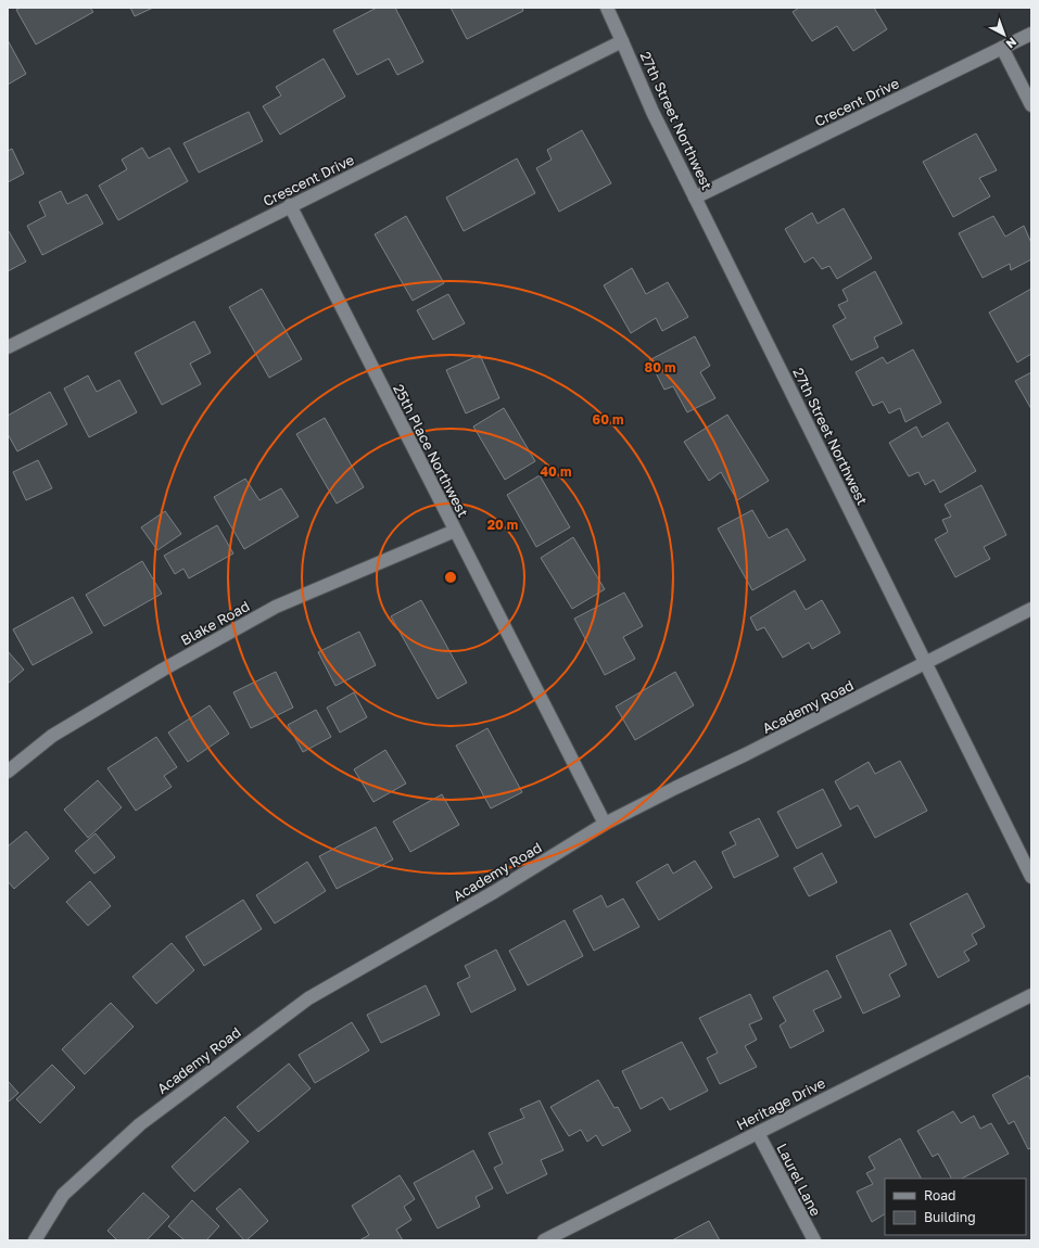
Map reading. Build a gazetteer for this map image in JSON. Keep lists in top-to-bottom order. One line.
{"streets":{"street":["Crecent Drive","27th Street Northwest","Crescent Drive","25th Place Northwest","Blake Road","Academy Road","Heritage Drive","Laurel Lane"]},"crossings":[["Crecent Drive","27th Street Northwest"],["27th Street Northwest","Crescent Drive"],["27th Street Northwest","Academy Road"],["Crescent Drive","25th Place Northwest"],["25th Place Northwest","Blake Road"],["25th Place Northwest","Academy Road"],["Heritage Drive","Laurel Lane"]],"legend":["Road","Building"],"north":"bottom right","rings":["80 m","60 m","40 m","20 m"]}
